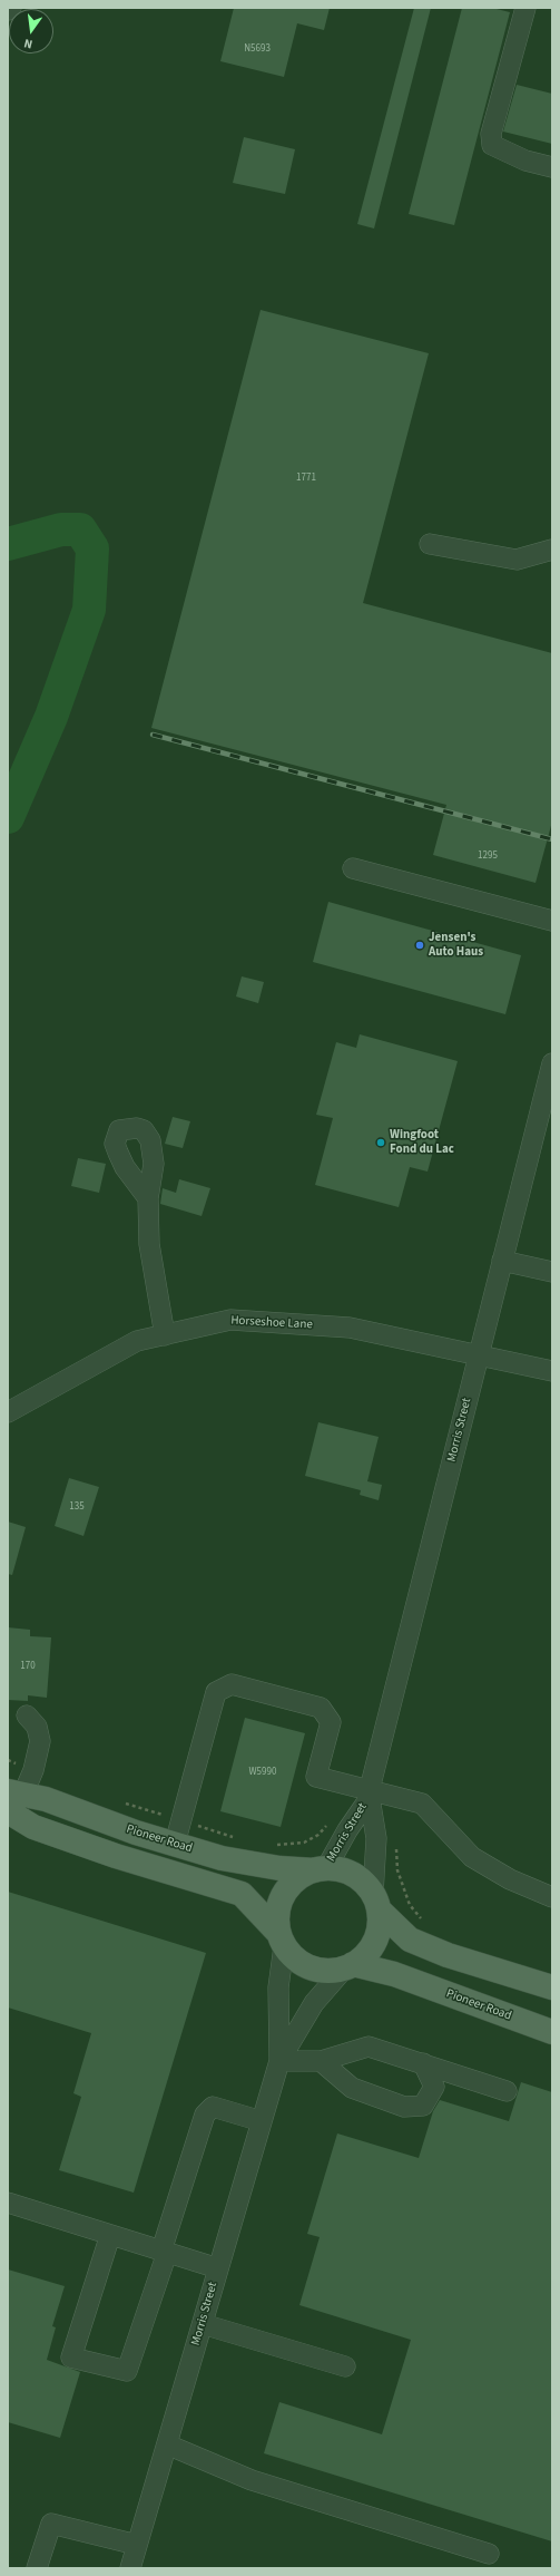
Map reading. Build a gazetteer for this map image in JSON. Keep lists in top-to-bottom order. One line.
{"streets":{"main road":["Pioneer Road"],"street":["Horseshoe Lane","Morris Street"]},"crossings":[["Horseshoe Lane","Morris Street"],["Morris Street","Pioneer Road"]],"places":["Jensen's Auto Haus","Wingfoot Fond du Lac"],"house_numbers":["N5693","1771","1295","135","170","W5990"],"north":"bottom"}
